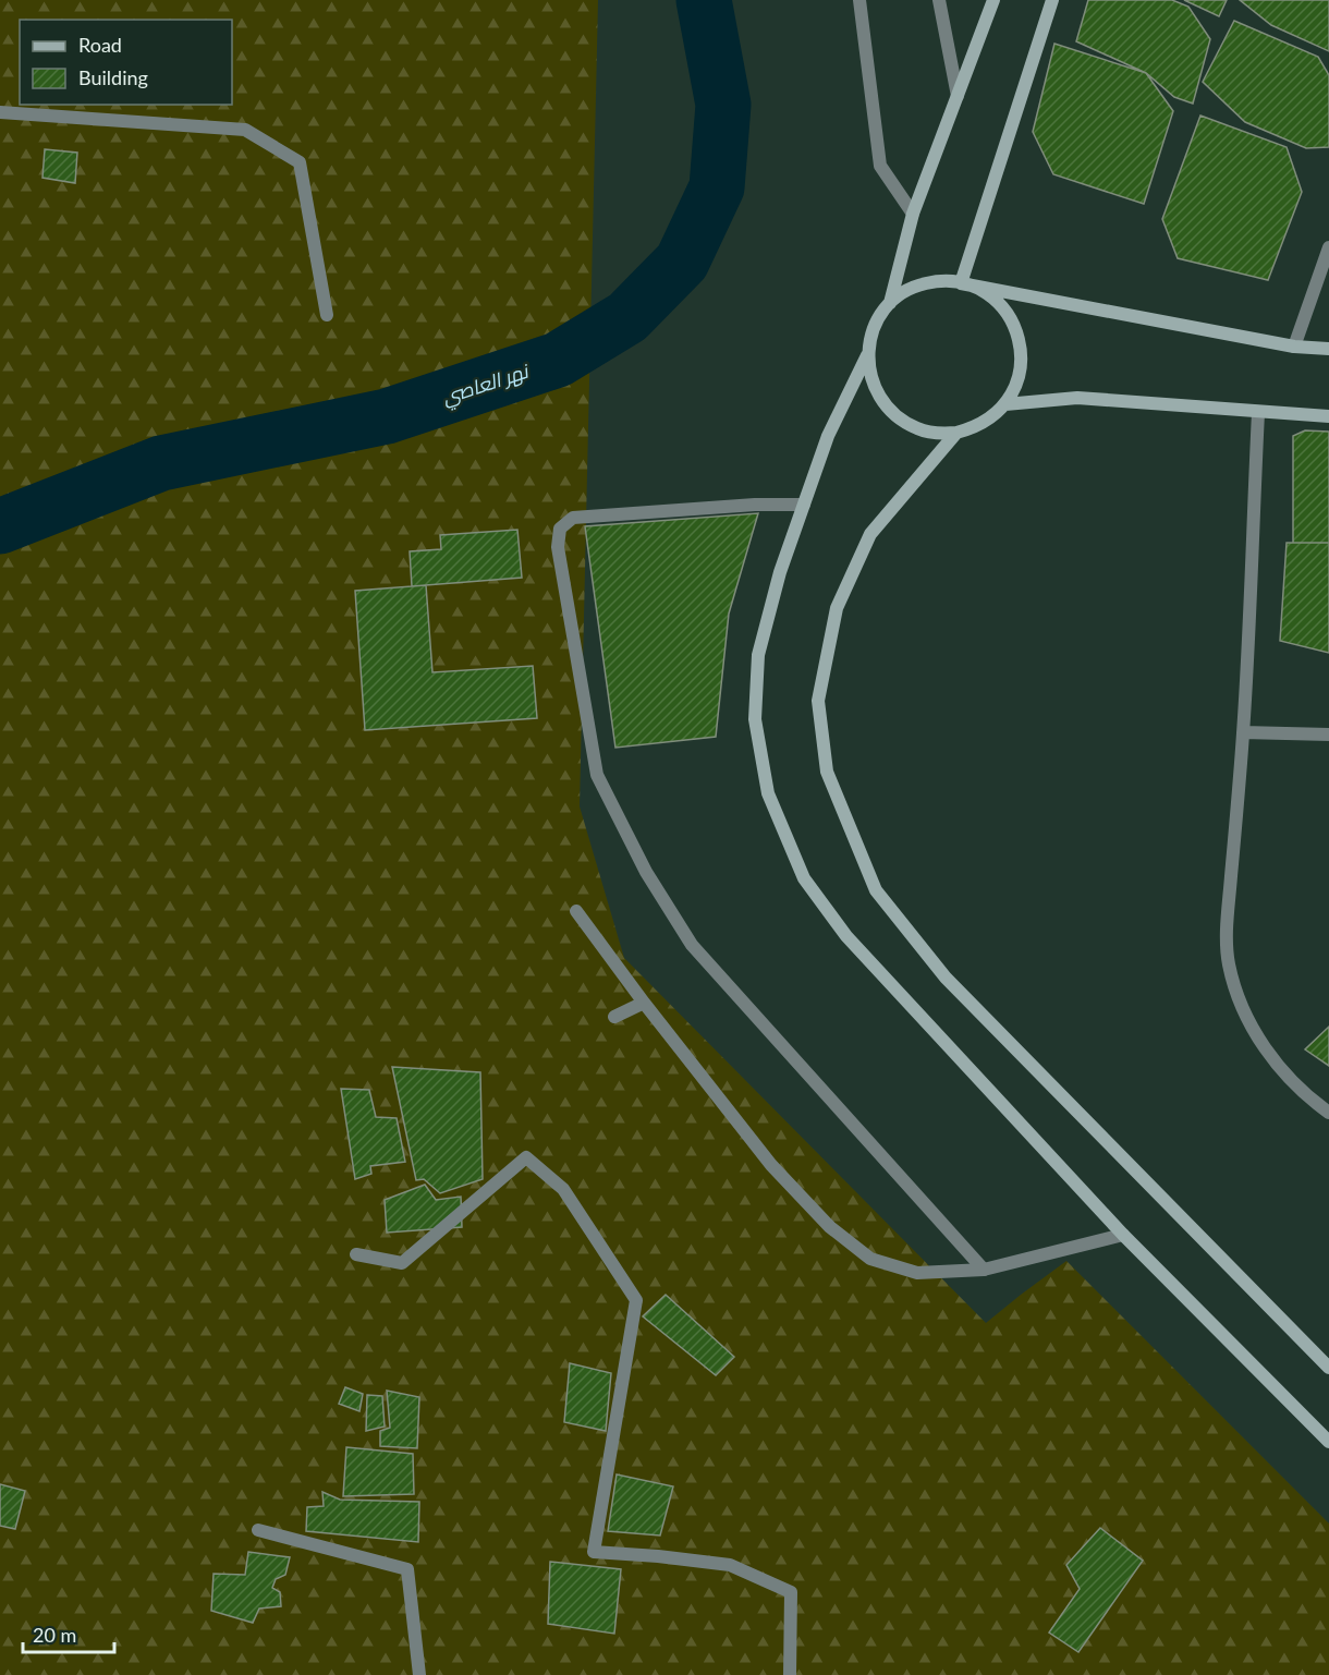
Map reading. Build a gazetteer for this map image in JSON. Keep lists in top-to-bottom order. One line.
{"water":["نهر العاصي"],"legend":["Road","Building"],"scale_bar":"20 m"}
